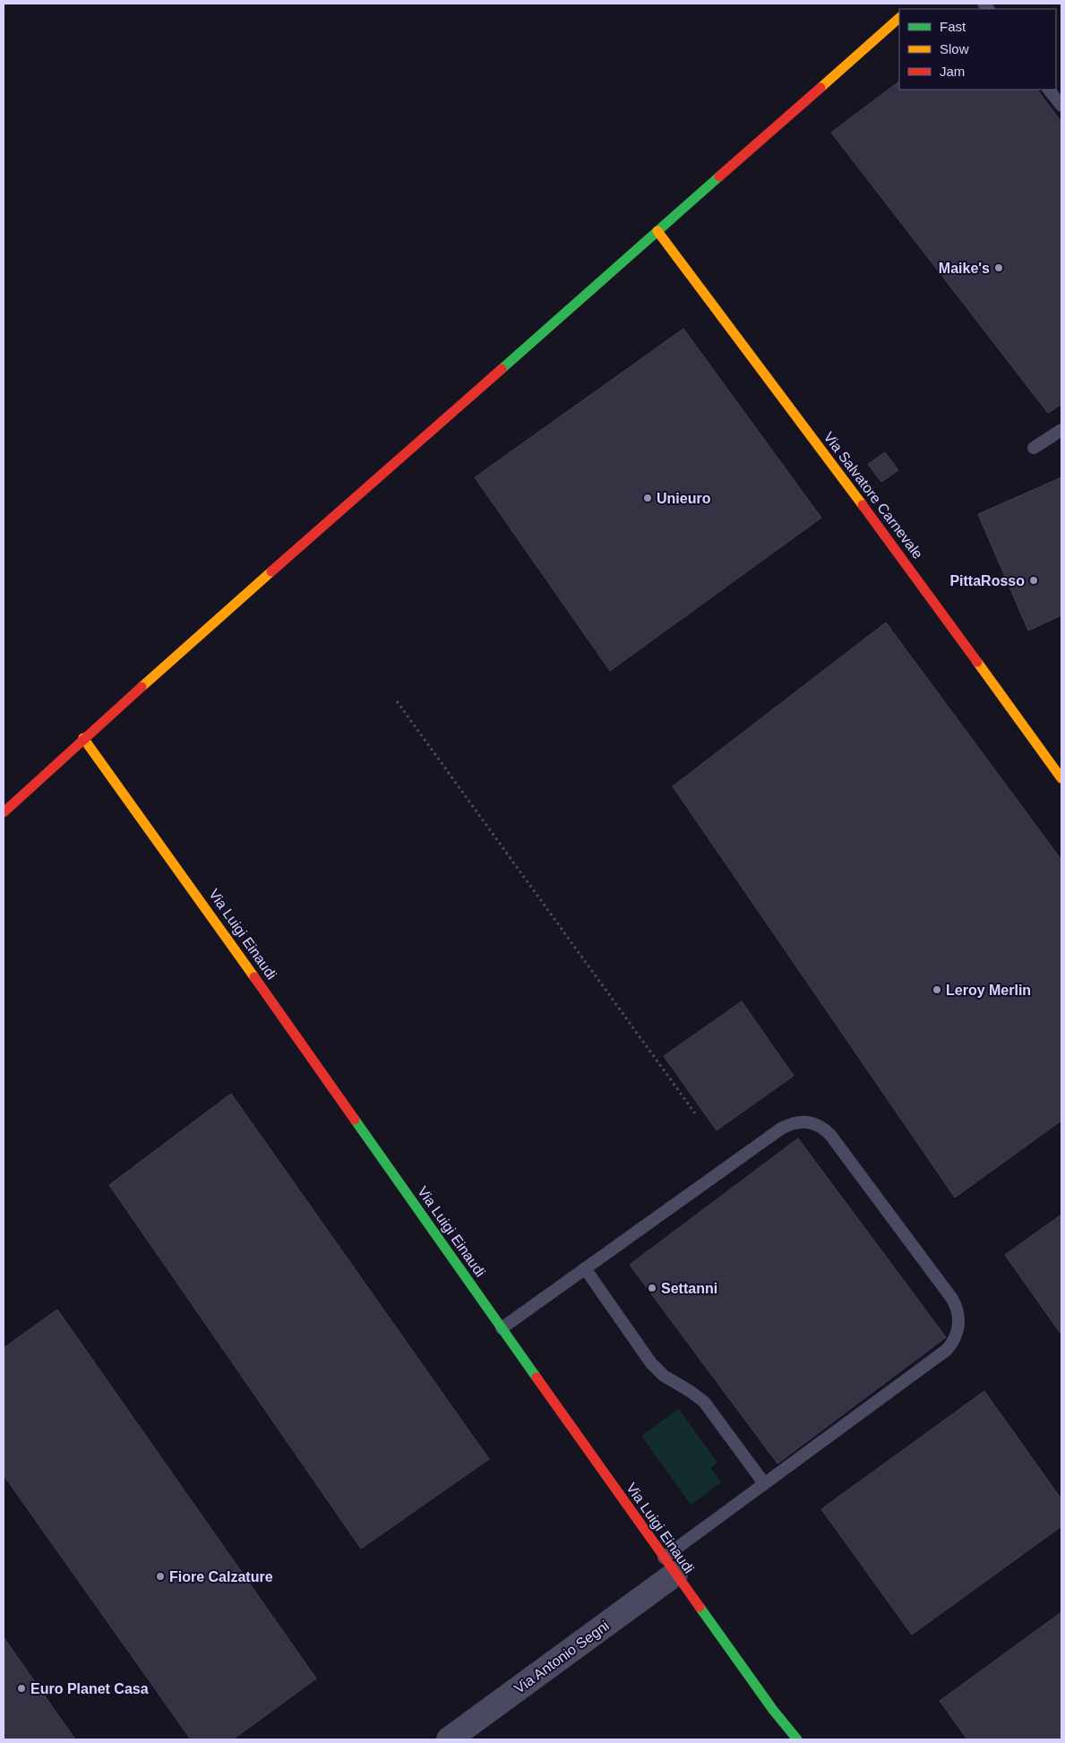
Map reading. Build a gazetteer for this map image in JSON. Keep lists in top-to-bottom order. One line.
{"streets":{"street":["Via Salvatore Carnevale","Via Luigi Einaudi","Via Antonio Segni"]},"crossings":[["Via Luigi Einaudi","Via Antonio Segni"]],"places":["Maike's","Unieuro","PittaRosso","Leroy Merlin","Settanni","Fiore Calzature","Euro Planet Casa"],"legend":["Fast","Slow","Jam"]}
